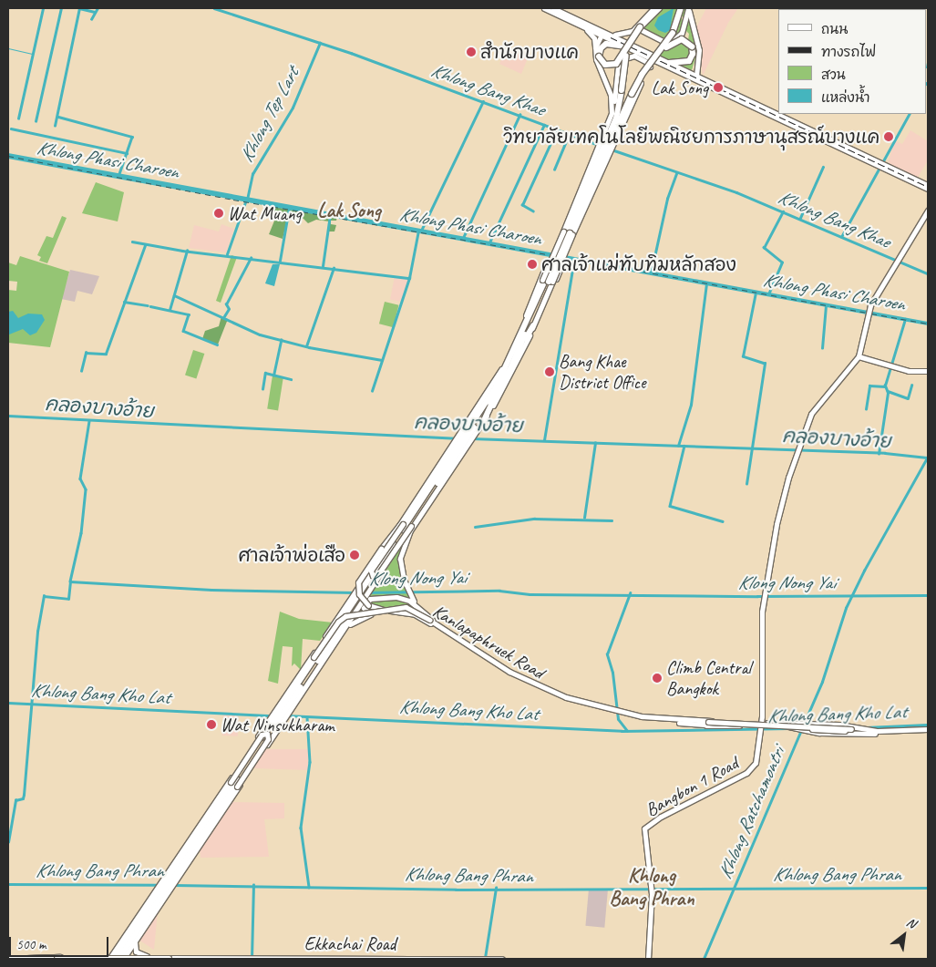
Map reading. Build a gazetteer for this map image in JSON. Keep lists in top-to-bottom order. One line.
{"streets":{"main road":["Kanlapaphruek Road","Bangbon 1 Road","Ekkachai Road"]},"crossings":[["Kanlapaphruek Road","Bangbon 1 Road"]],"districts":["Lak Song","Khlong Bang Phran"],"water":["Khlong Bang Khae","Khlong Tep Lart","Khlong Phasi Charoen","คลองบางอ้าย","Klong Nong Yai","Khlong Bang Kho Lat","Khlong Ratchamontri","Khlong Bang Phran"],"places":["สำนักบางแค","Lak Song","วิทยาลัยเทคโนโลยีพณิชยการภาษานุสรณ์บางแค","Wat Muang","ศาลเจ้าแม่ทับทิมหลักสอง","Bang Khae District Office","ศาลเจ้าพ่อเสือ","Climb Central Bangkok","Wat Ninsukharam"],"legend":["ถนน","ทางรถไฟ","สวน","แหล่งน้ำ"],"scale_bar":"500 m","north":"top right"}
